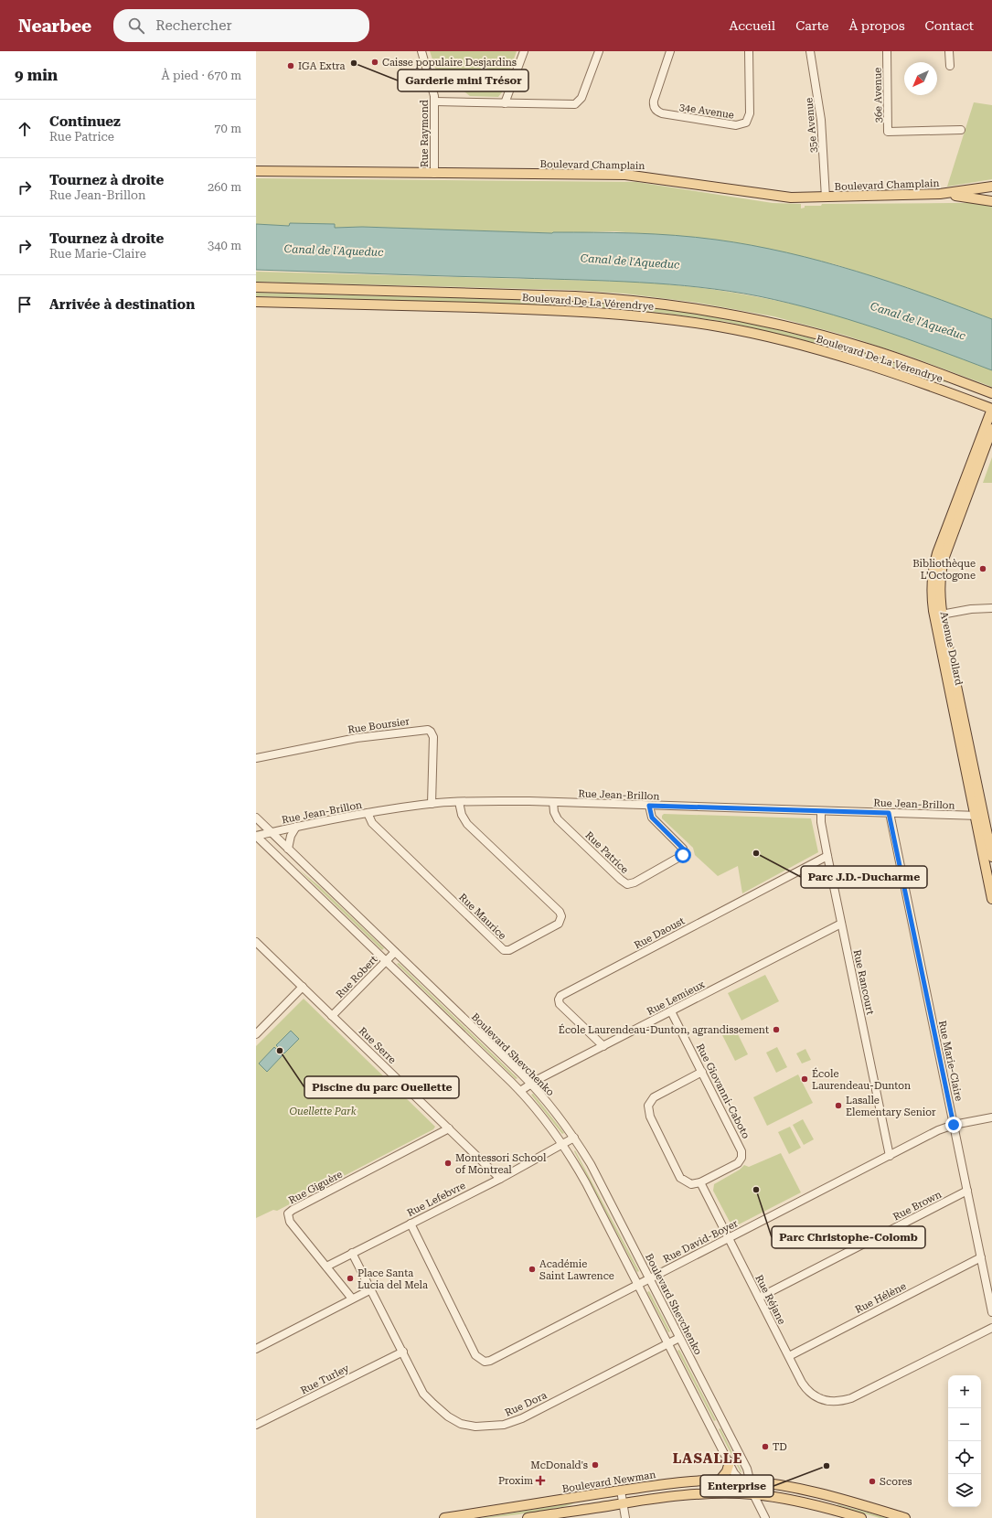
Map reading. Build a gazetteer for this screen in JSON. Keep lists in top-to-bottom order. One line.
{"streets":{"main road":["Boulevard Champlain","Boulevard De La Vérendrye","Avenue Dollard","Boulevard Newman"],"street":["36e Avenue","34e Avenue","35e Avenue","Rue Raymond","Rue Boursier","Rue Jean-Brillon","Rue Patrice","Rue Maurice","Rue Daoust","Rue Robert","Rue Rancourt","Rue Lemieux","Rue Serre","Boulevard Shevchenko","Rue Marie-Claire","Rue Giovanni-Caboto","Rue Giguère","Rue Lefebvre","Rue Brown","Rue David-Boyer","Rue Hélène","Rue Réjane","Rue Turley","Rue Dora"]},"crossings":[["35e Avenue","Boulevard Champlain"],["Rue Raymond","Boulevard Champlain"],["Boulevard De La Vérendrye","Avenue Dollard"],["Avenue Dollard","Rue Jean-Brillon"],["Rue Boursier","Rue Jean-Brillon"],["Rue Jean-Brillon","Rue Patrice"],["Rue Jean-Brillon","Rue Maurice"],["Rue Jean-Brillon","Rue Rancourt"],["Rue Jean-Brillon","Boulevard Shevchenko"],["Rue Jean-Brillon","Rue Marie-Claire"],["Rue Daoust","Rue Rancourt"],["Rue Daoust","Rue Lemieux"],["Rue Robert","Rue Serre"],["Rue Robert","Boulevard Shevchenko"],["Rue Rancourt","Rue Lemieux"],["Rue Rancourt","Rue David-Boyer"],["Rue Lemieux","Boulevard Shevchenko"],["Rue Lemieux","Rue Giovanni-Caboto"],["Rue Serre","Rue Giguère"],["Rue Serre","Rue Lefebvre"],["Boulevard Shevchenko","Rue Lefebvre"],["Boulevard Shevchenko","Rue David-Boyer"],["Boulevard Shevchenko","Rue Dora"],["Boulevard Shevchenko","Boulevard Newman"],["Rue Marie-Claire","Rue Brown"],["Rue Marie-Claire","Rue David-Boyer"],["Rue Marie-Claire","Rue Hélène"],["Rue Giovanni-Caboto","Rue Réjane"],["Rue Giguère","Rue Lefebvre"],["Rue Lefebvre","Rue David-Boyer"],["Rue Lefebvre","Rue Dora"],["Rue Brown","Rue Réjane"],["Rue David-Boyer","Rue Réjane"],["Rue Hélène","Rue Réjane"],["Rue Turley","Rue Dora"]],"districts":["LASALLE"],"water":["Canal de l'Aqueduc"],"parks":["Ouellette Park"],"places":{"other":["Caisse populaire Desjardins","Garderie mini Trésor","IGA Extra","Bibliothèque L’Octogone","Parc J.D.-Ducharme","École Laurendeau-Dunton, agrandissement","Piscine du parc Ouellette","École Laurendeau-Dunton","Lasalle Elementary Senior","Montessori School of Montreal","Parc Christophe-Colomb","Académie Saint Lawrence","Place Santa Lucia del Mela","TD","McDonald's","Enterprise","Scores"],"health":["Proxim"]},"north":"bottom left","page":{"header":"Nearbee","search":"Rechercher","nav":["Accueil","Carte","À propos","Contact"],"heading":["9 min","À pied · 670 m"],"list":[["Continuez","Rue Patrice","70 m"],["Tournez à droite","Rue Jean-Brillon","260 m"],["Tournez à droite","Rue Marie-Claire","340 m"],"Arrivée à destination"],"map_buttons":["+","−"]}}
